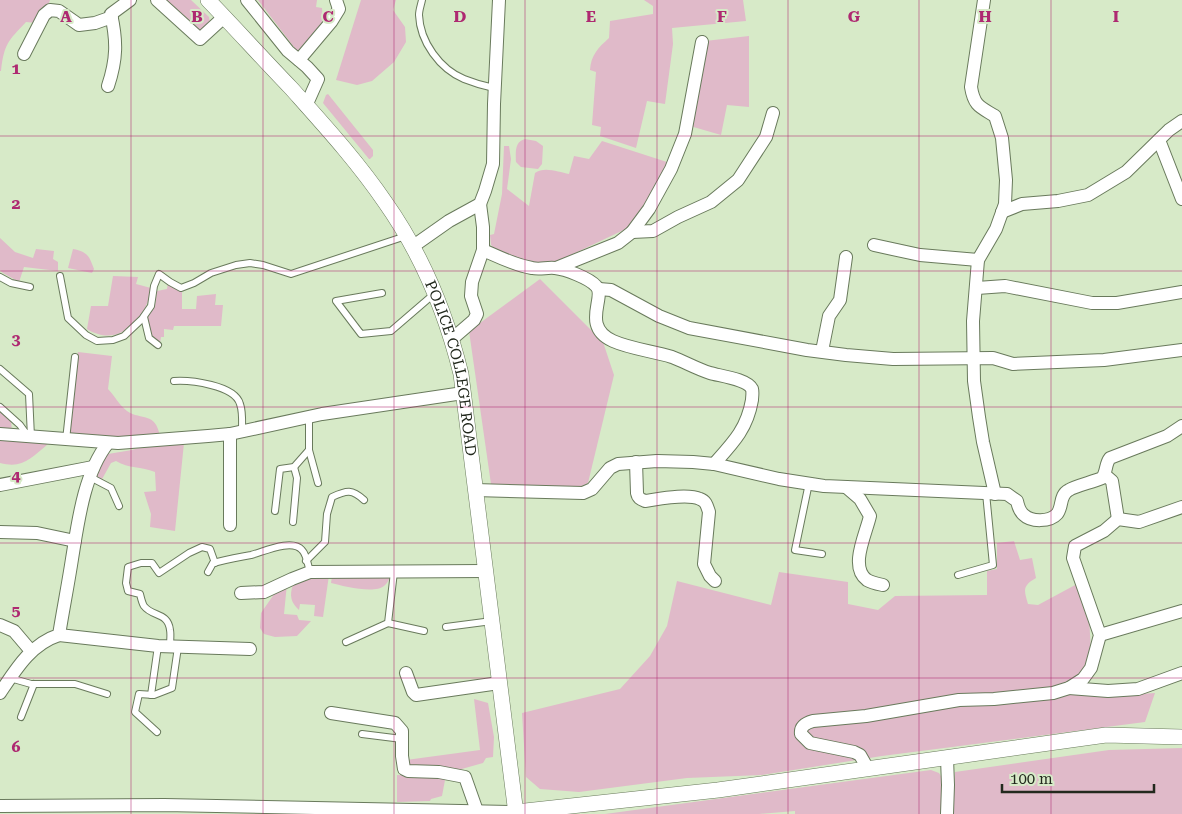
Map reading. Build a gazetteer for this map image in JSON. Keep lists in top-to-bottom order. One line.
{"streets":{"street":["POLICE COLLEGE ROAD"]},"scale_bar":"100 m","grid":{"columns":["A","B","C","D","E","F","G","H","I"],"rows":["1","2","3","4","5","6"]}}
